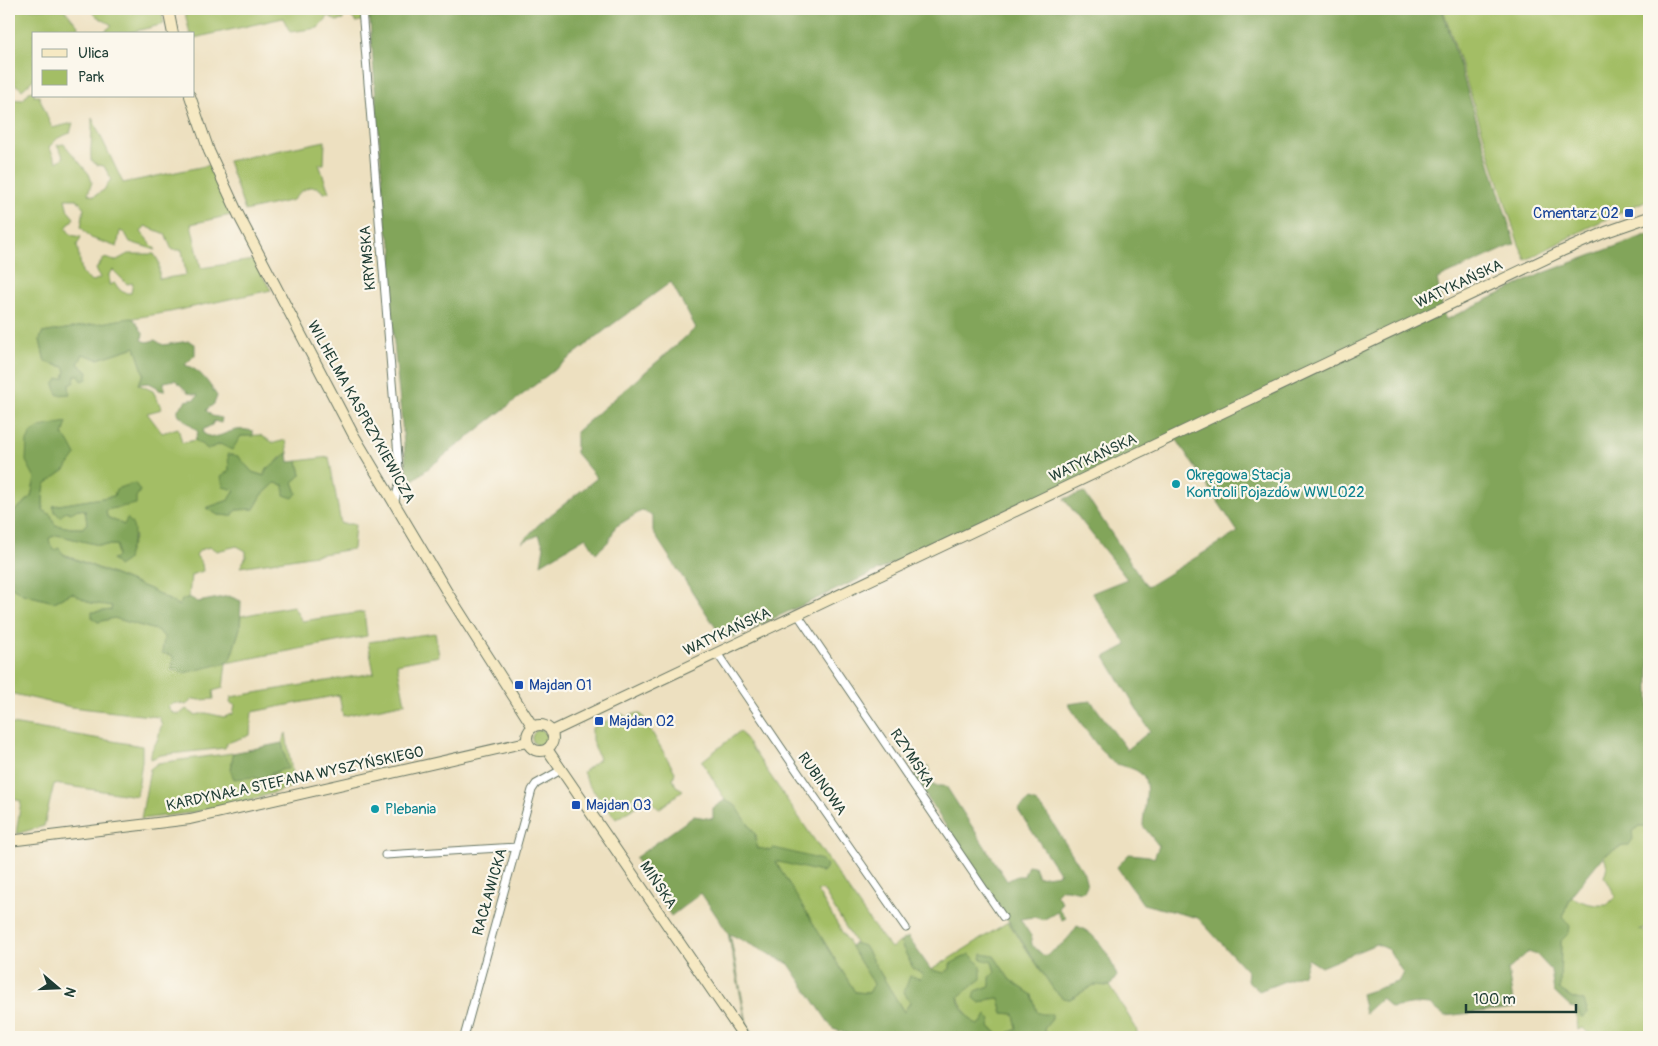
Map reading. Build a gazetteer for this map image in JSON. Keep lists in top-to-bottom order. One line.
{"streets":{"street":["KRYMSKA","WATYKAŃSKA","WILHELMA KASPRZYKIEWICZA","RZYMSKA","KARDYNAŁA STEFANA WYSZYŃSKIEGO","RUBINOWA","MIŃSKA","RACŁAWICKA"]},"crossings":[["KRYMSKA","WILHELMA KASPRZYKIEWICZA"],["WATYKAŃSKA","WILHELMA KASPRZYKIEWICZA"],["WATYKAŃSKA","RZYMSKA"],["WATYKAŃSKA","KARDYNAŁA STEFANA WYSZYŃSKIEGO"],["WATYKAŃSKA","RUBINOWA"],["WATYKAŃSKA","MIŃSKA"],["WILHELMA KASPRZYKIEWICZA","KARDYNAŁA STEFANA WYSZYŃSKIEGO"],["WILHELMA KASPRZYKIEWICZA","MIŃSKA"],["KARDYNAŁA STEFANA WYSZYŃSKIEGO","MIŃSKA"],["MIŃSKA","RACŁAWICKA"]],"places":{"transit":["Cmentarz 02","Majdan 01","Majdan 02","Majdan 03"],"other":["Okręgowa Stacja Kontroli Pojazdów WWL022","Plebania"]},"legend":["Ulica","Park"],"scale_bar":"100 m","north":"right"}
